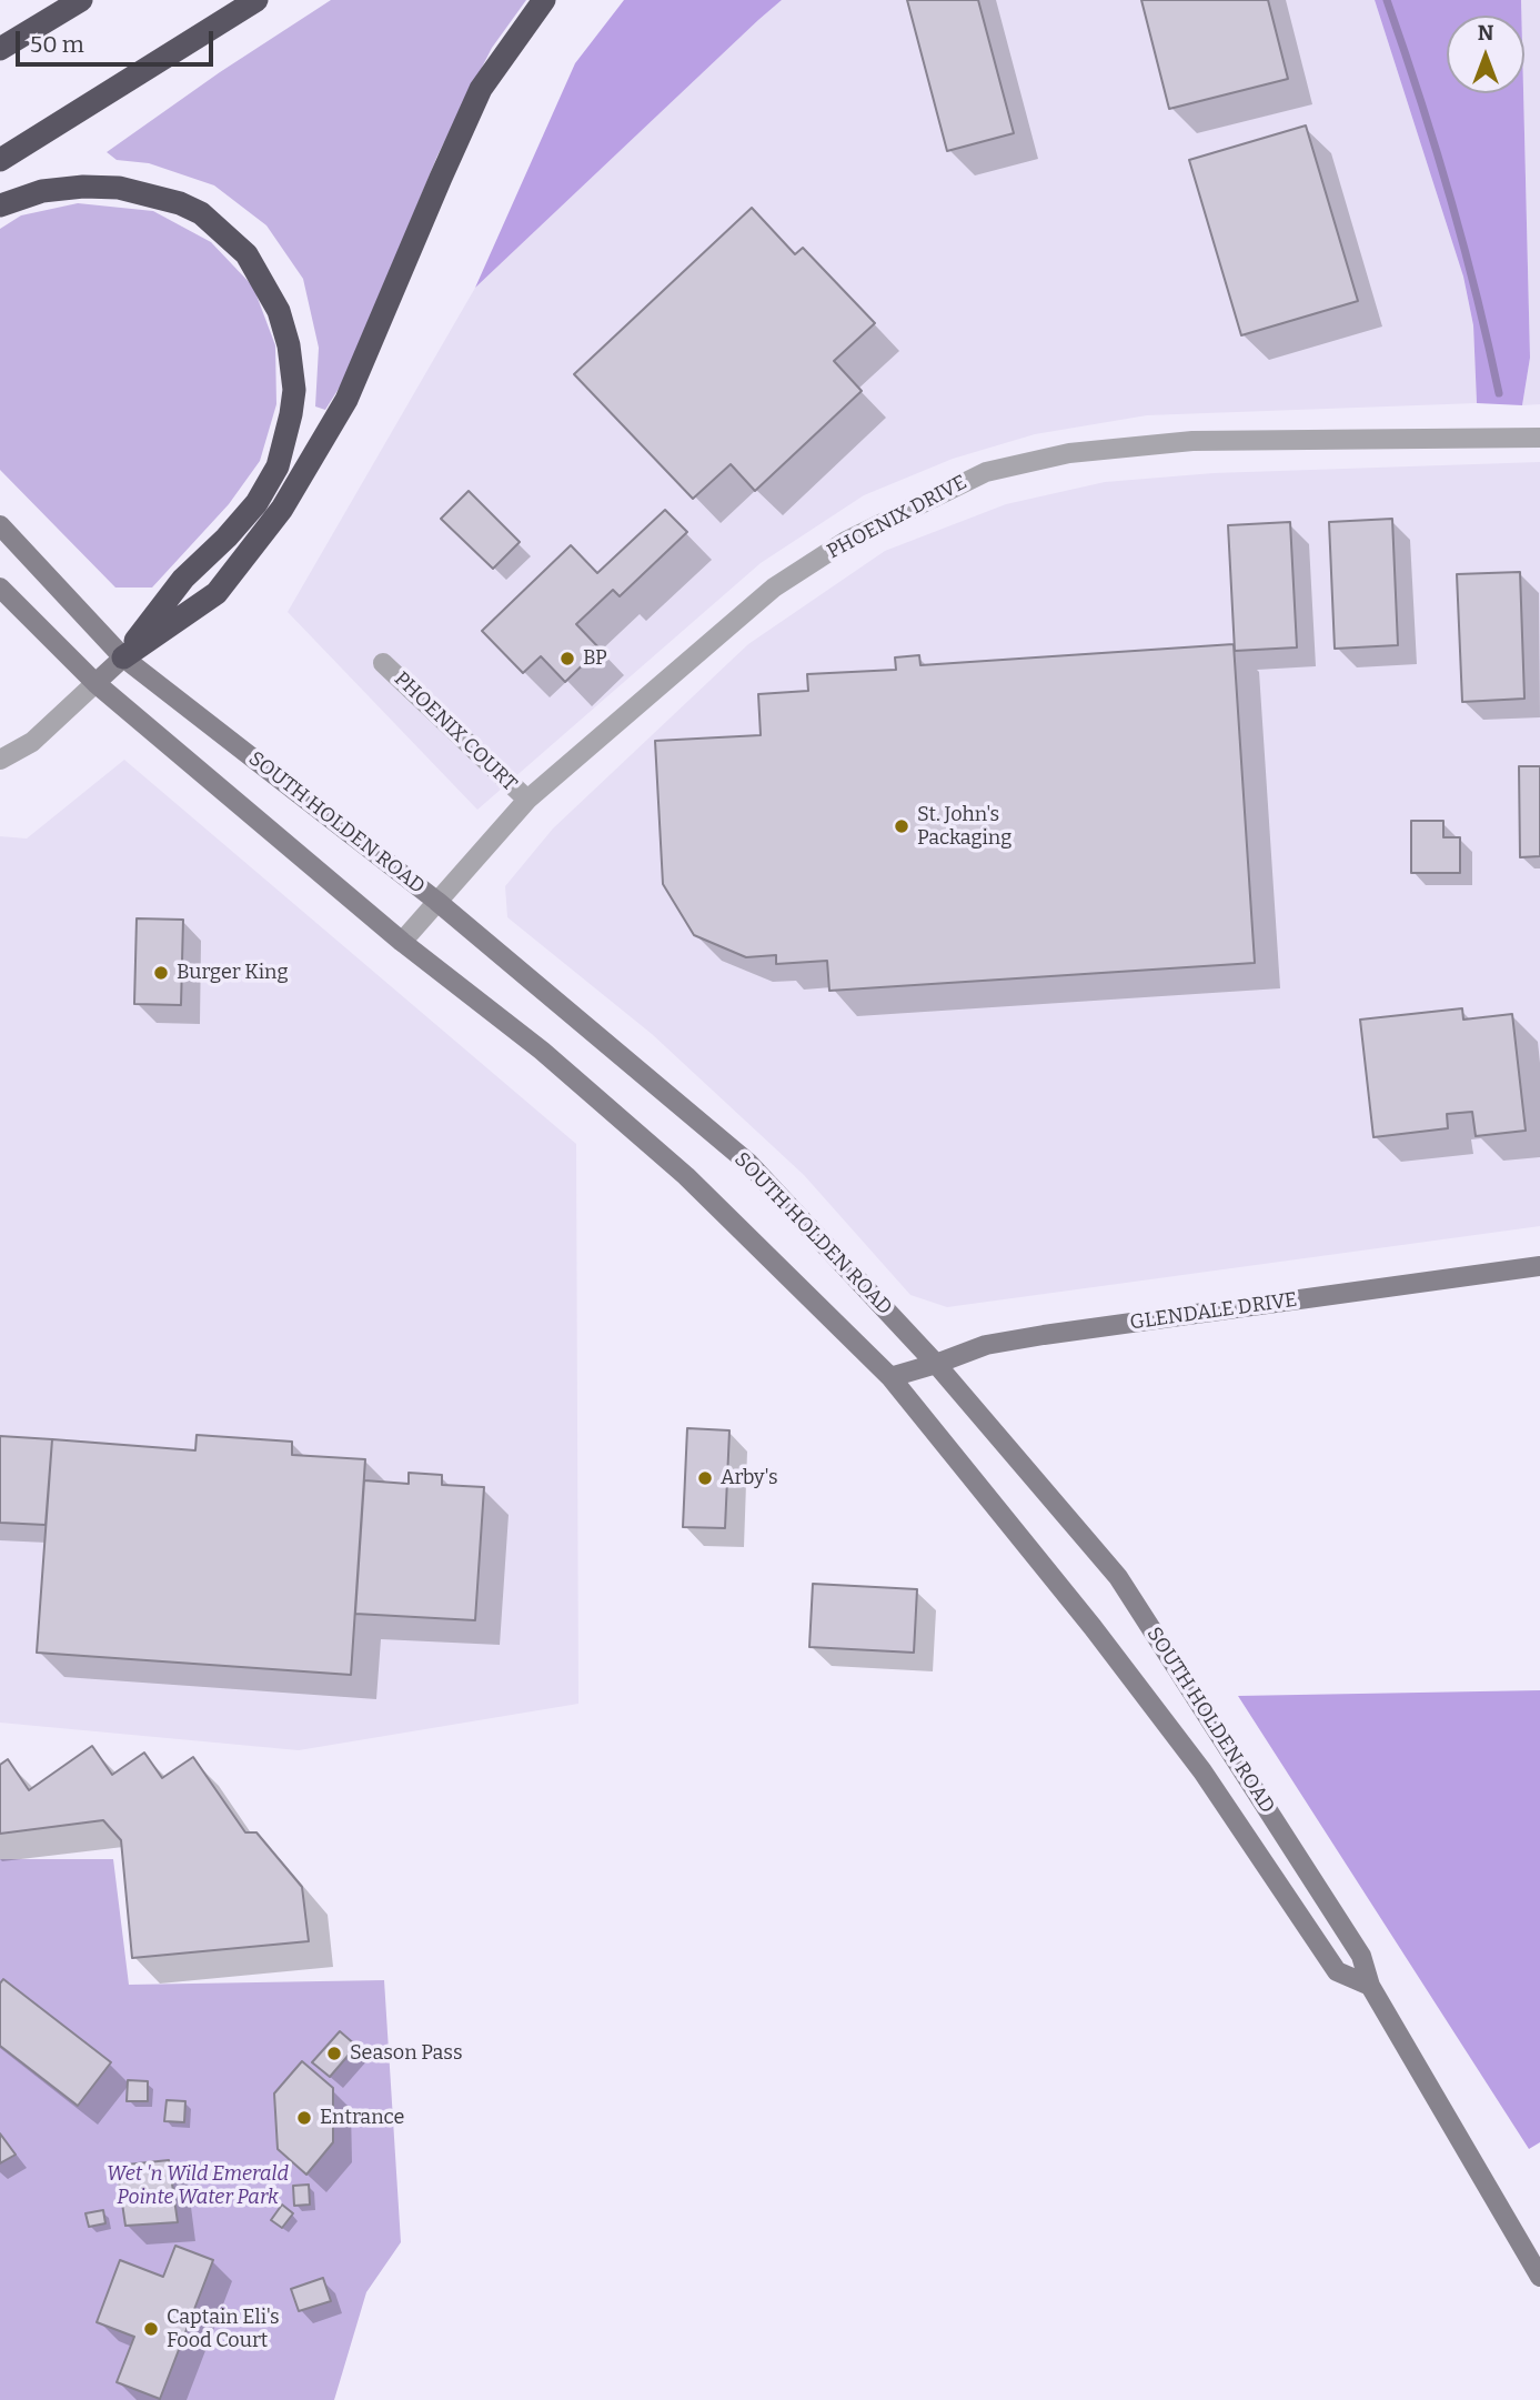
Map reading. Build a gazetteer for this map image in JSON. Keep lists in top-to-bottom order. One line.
{"streets":{"street":["PHOENIX DRIVE","PHOENIX COURT","SOUTH HOLDEN ROAD","GLENDALE DRIVE"]},"crossings":[["PHOENIX DRIVE","PHOENIX COURT"],["PHOENIX DRIVE","SOUTH HOLDEN ROAD"],["SOUTH HOLDEN ROAD","GLENDALE DRIVE"]],"parks":["Wet 'n Wild Emerald Pointe Water Park"],"places":["BP","St. John's Packaging","Burger King","Arby's","Season Pass","Entrance","Captain Eli's Food Court"],"scale_bar":"50 m","north":"top"}
